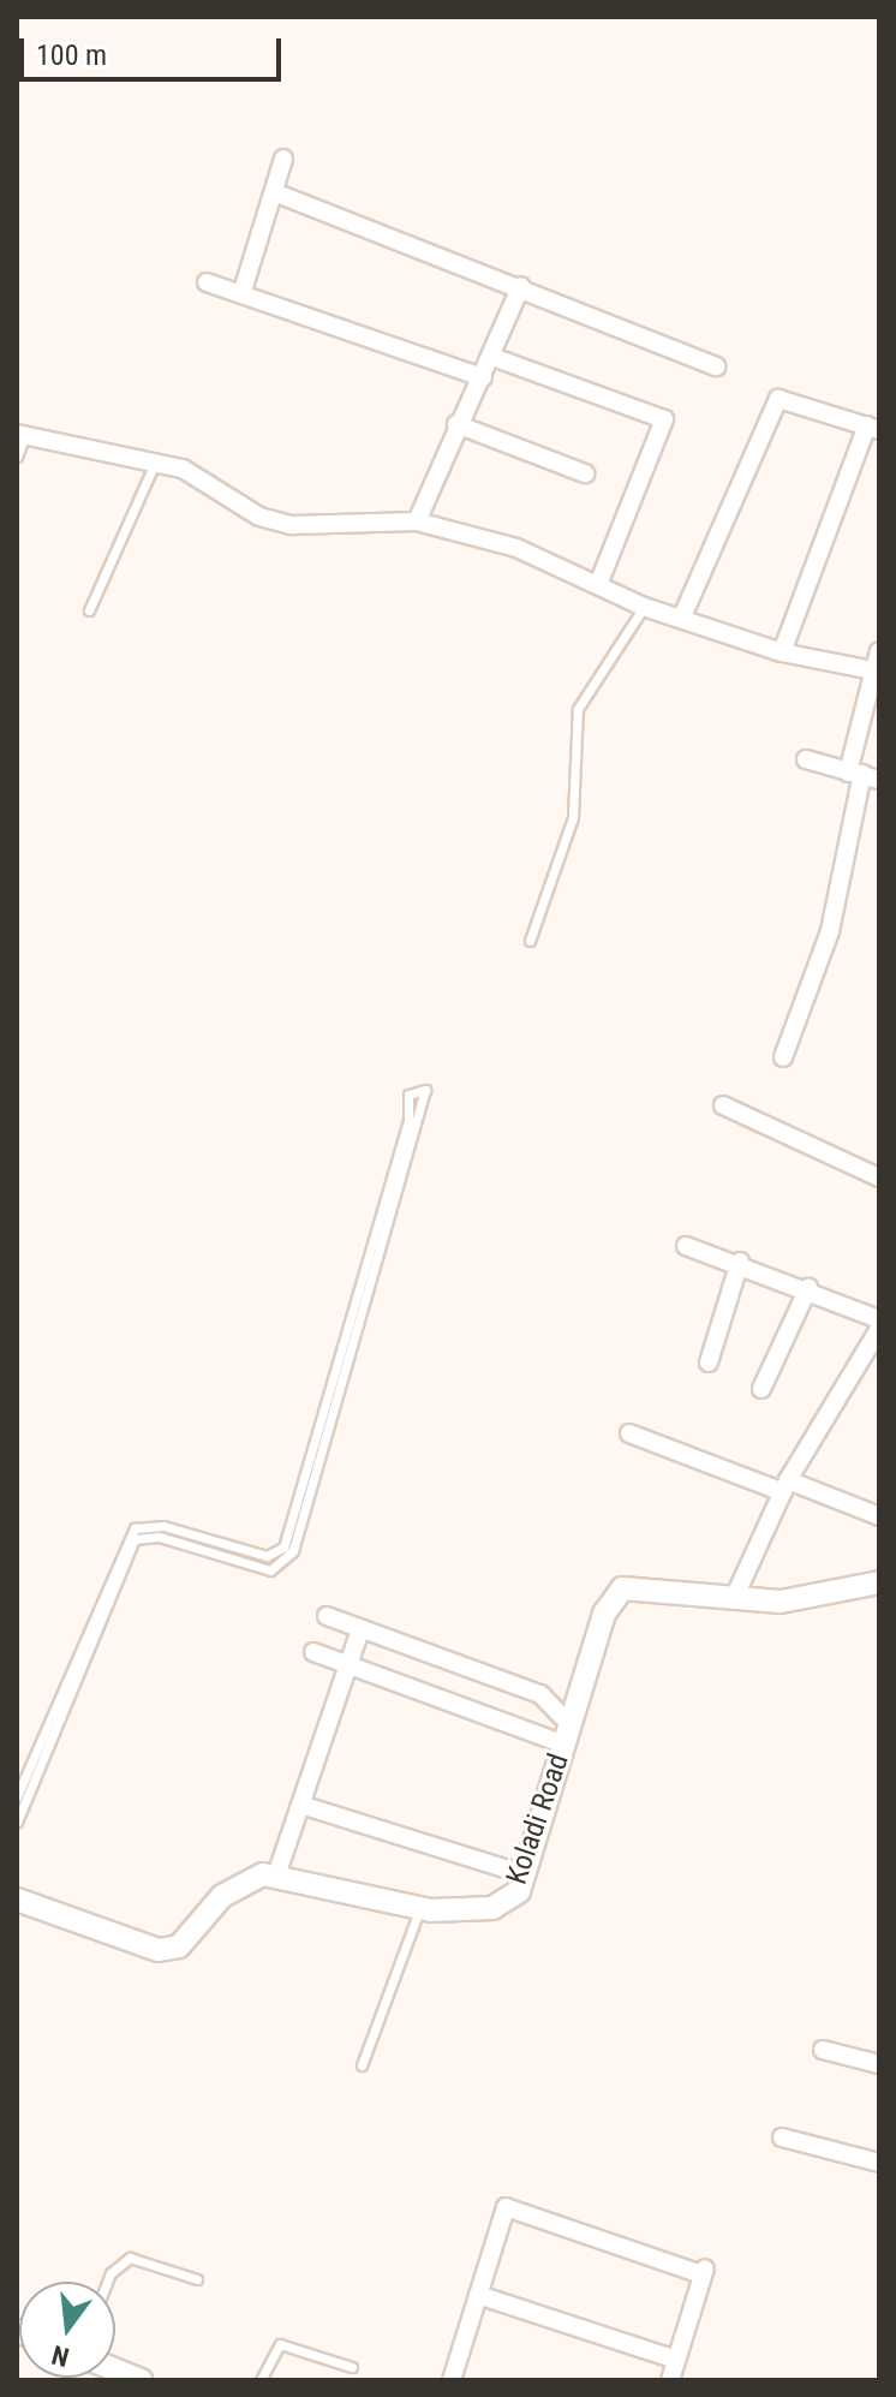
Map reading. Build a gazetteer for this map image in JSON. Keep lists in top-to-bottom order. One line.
{"streets":{"street":["Koladi Road"]},"scale_bar":"100 m","north":"bottom"}
